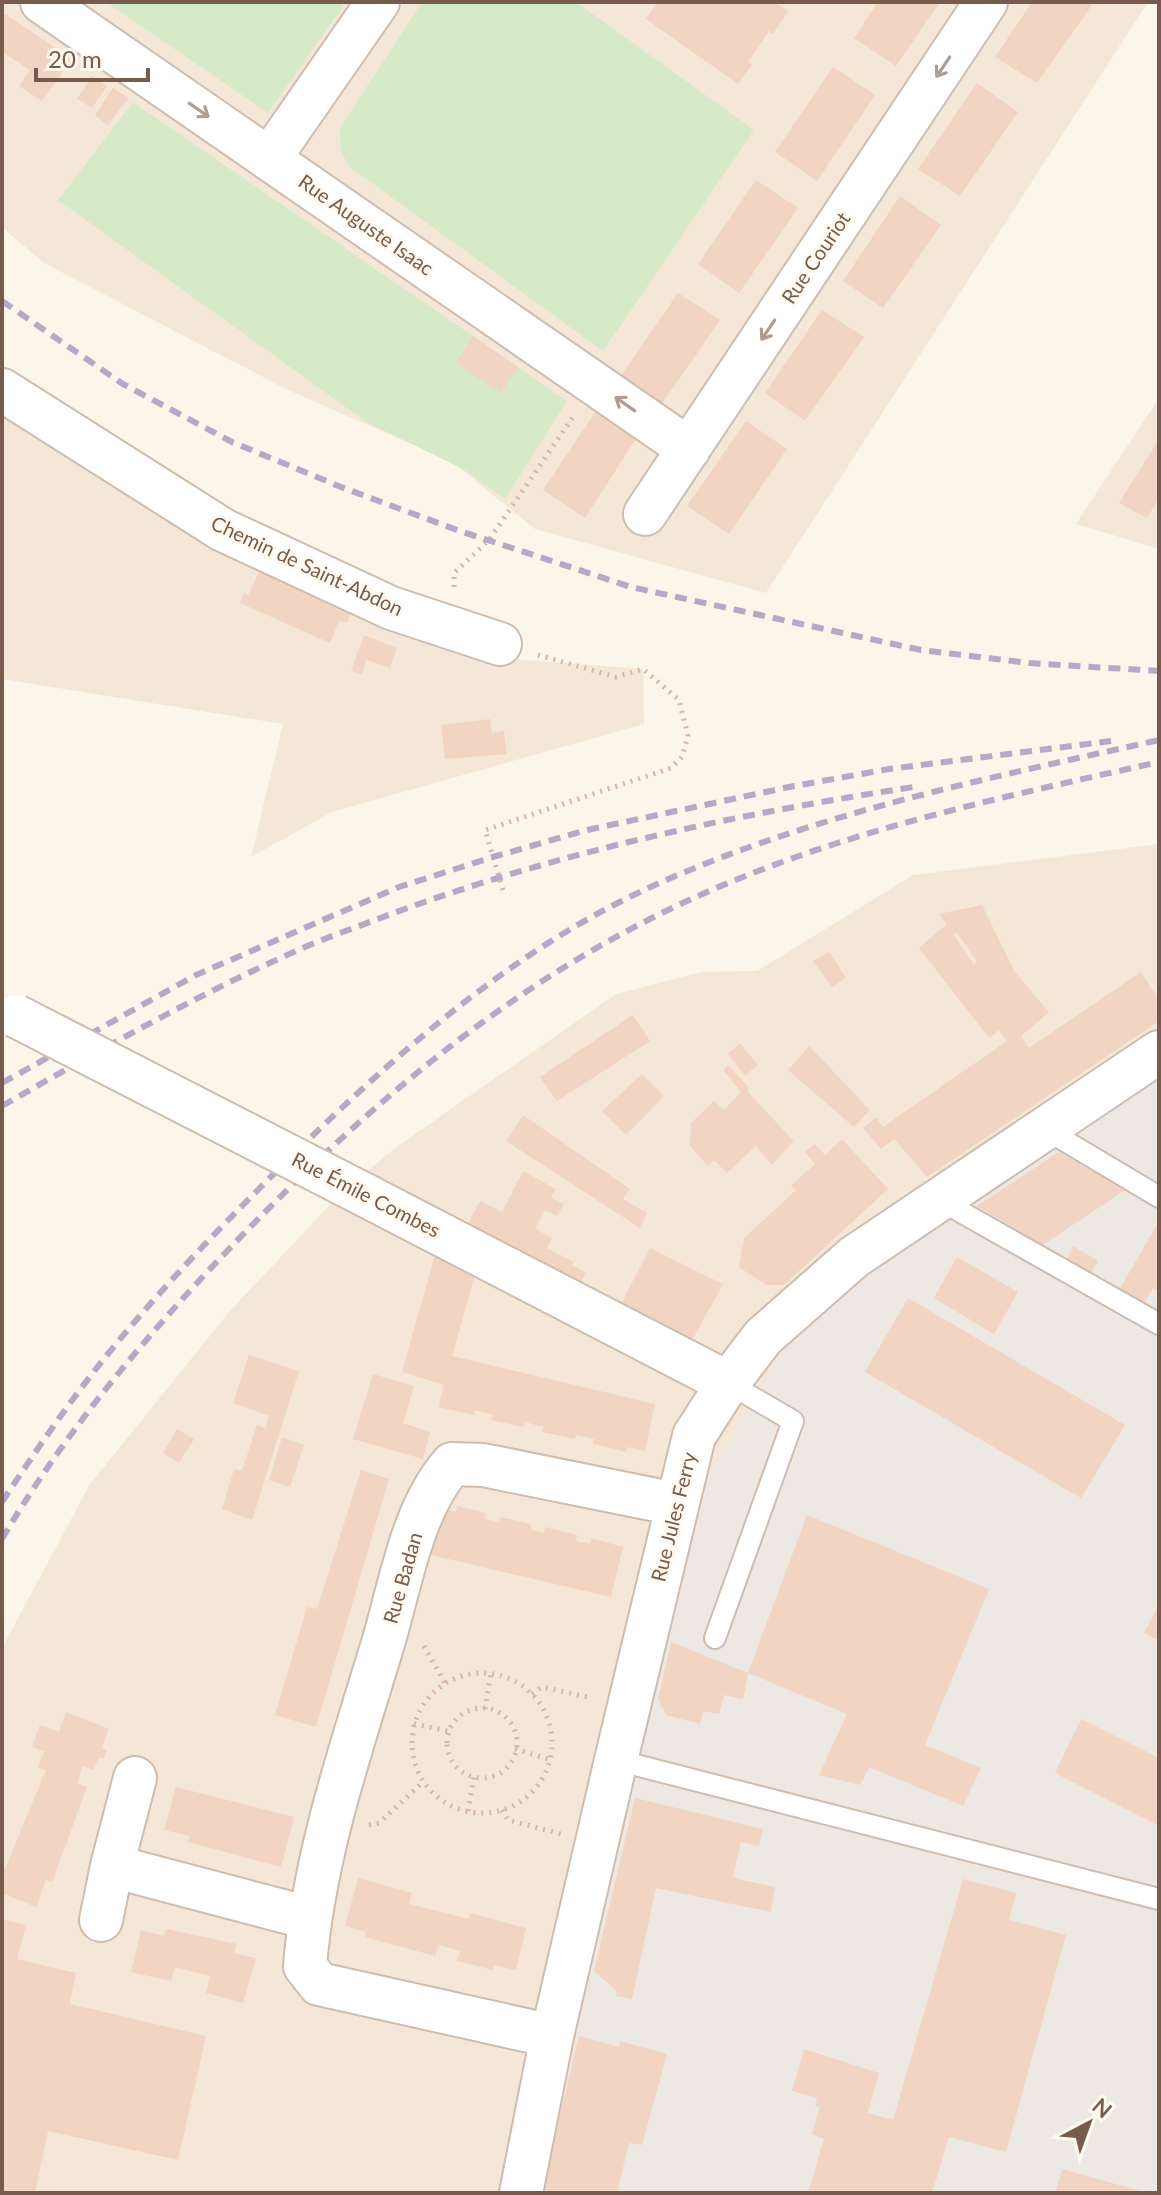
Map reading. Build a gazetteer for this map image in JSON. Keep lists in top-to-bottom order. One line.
{"streets":{"street":["Rue Auguste Isaac","Rue Couriot","Chemin de Saint-Abdon","Rue Émile Combes","Rue Jules Ferry","Rue Badan"]},"crossings":[["Rue Auguste Isaac","Rue Couriot"],["Rue Émile Combes","Rue Jules Ferry"],["Rue Jules Ferry","Rue Badan"]],"one_way":["Rue Couriot"],"scale_bar":"20 m","north":"top right"}
